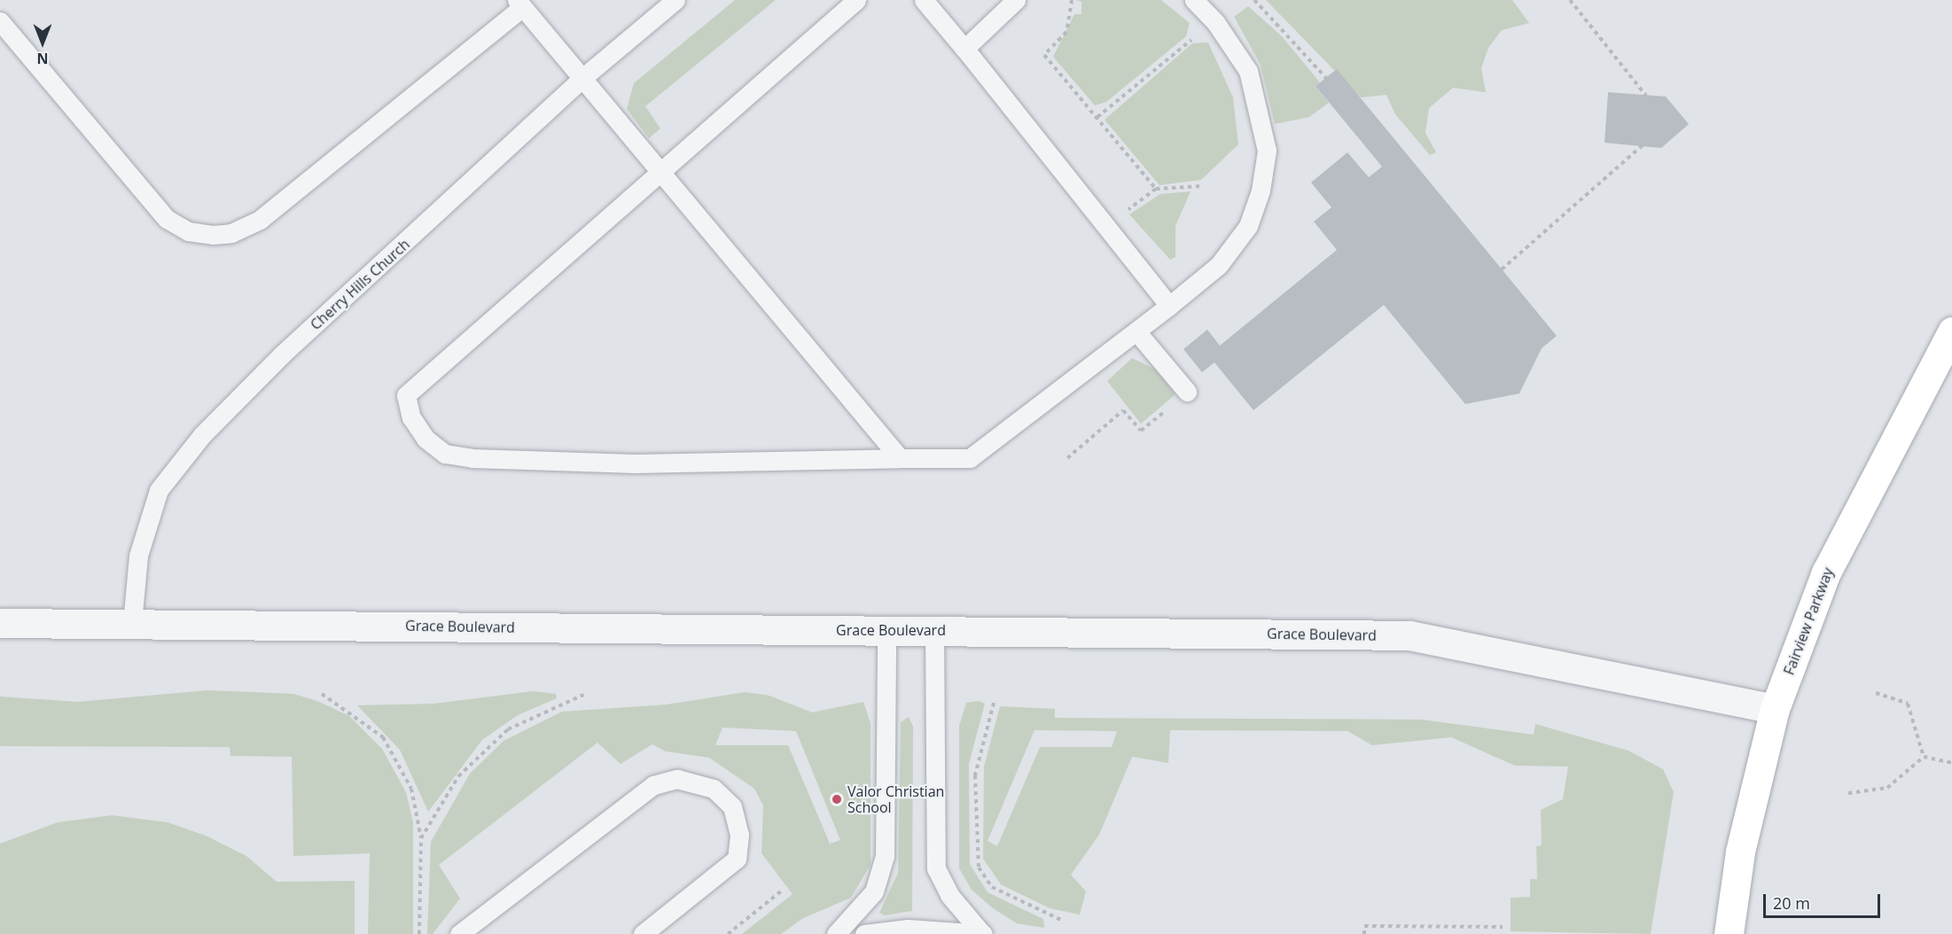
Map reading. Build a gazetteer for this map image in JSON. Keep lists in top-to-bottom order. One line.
{"streets":{"main road":["Fairview Parkway"],"street":["Grace Boulevard"],"lane":["Cherry Hills Church"]},"crossings":[["Cherry Hills Church","Grace Boulevard"],["Fairview Parkway","Grace Boulevard"]],"places":["Valor Christian School"],"scale_bar":"20 m","north":"bottom"}
